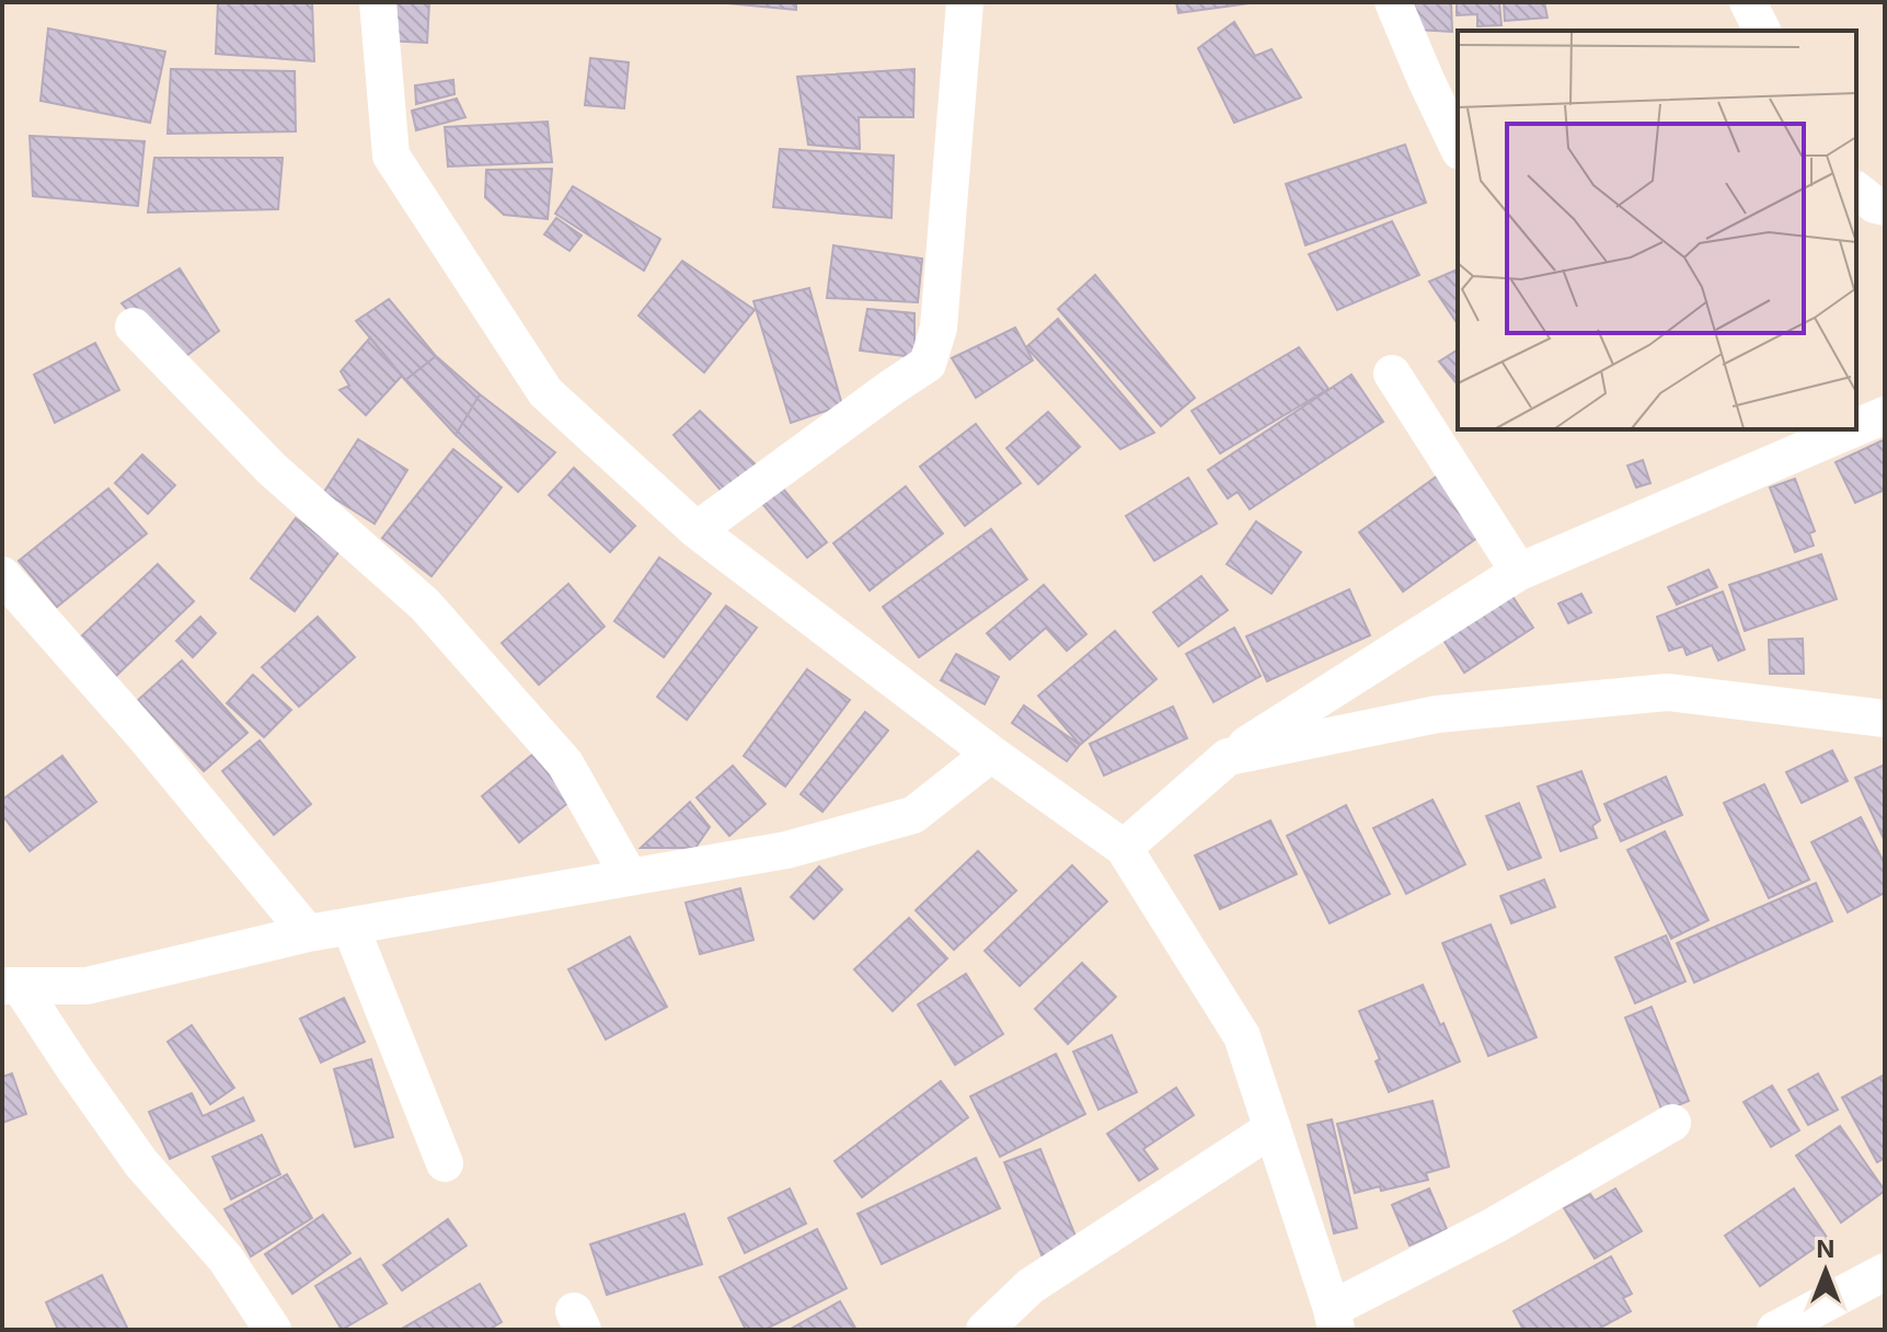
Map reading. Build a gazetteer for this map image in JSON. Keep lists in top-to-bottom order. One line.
{"north":"top"}
